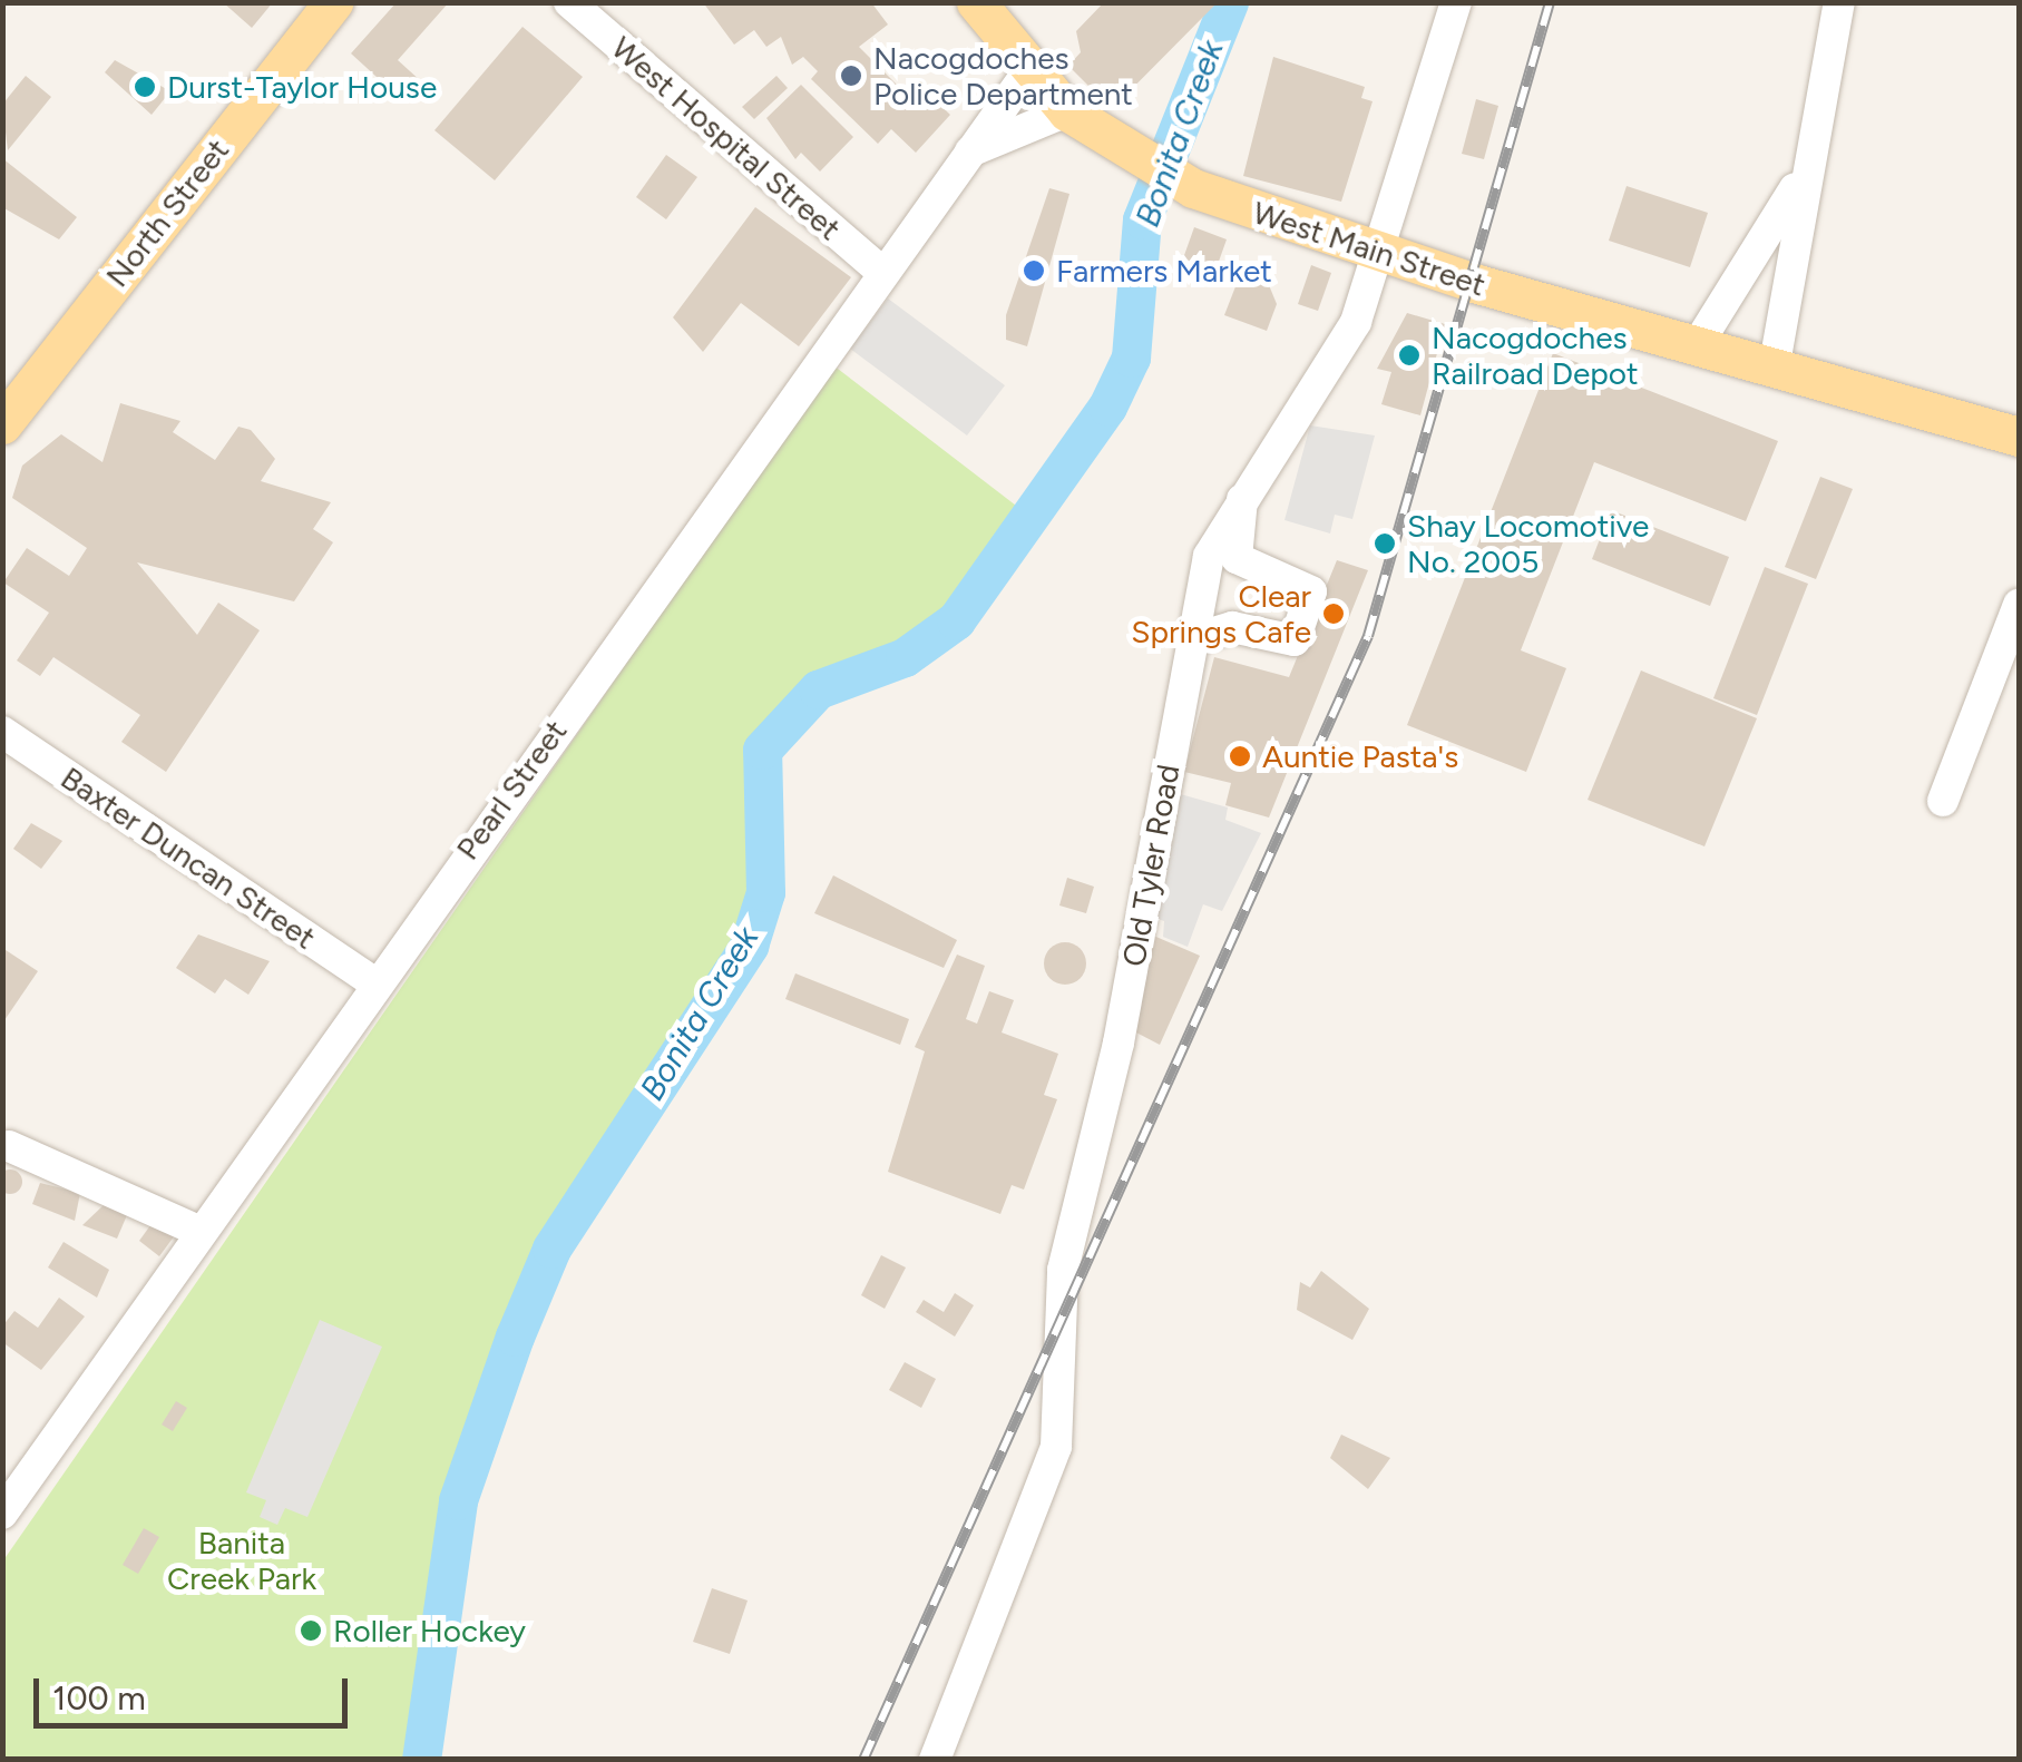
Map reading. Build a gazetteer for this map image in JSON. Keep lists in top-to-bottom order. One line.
{"streets":{"main road":["North Street","West Main Street"],"street":["West Hospital Street","Pearl Street","Baxter Duncan Street","Old Tyler Road"]},"crossings":[["West Hospital Street","Pearl Street"],["West Main Street","Pearl Street"],["West Main Street","Old Tyler Road"],["Pearl Street","Baxter Duncan Street"]],"water":["Bonita Creek"],"parks":["Banita Creek Park"],"places":["Nacogdoches Police Department","Durst-Taylor House","Farmers Market","Nacogdoches Railroad Depot","Shay Locomotive No. 2005","Clear Springs Cafe","Auntie Pasta's","Roller Hockey"],"scale_bar":"100 m"}
